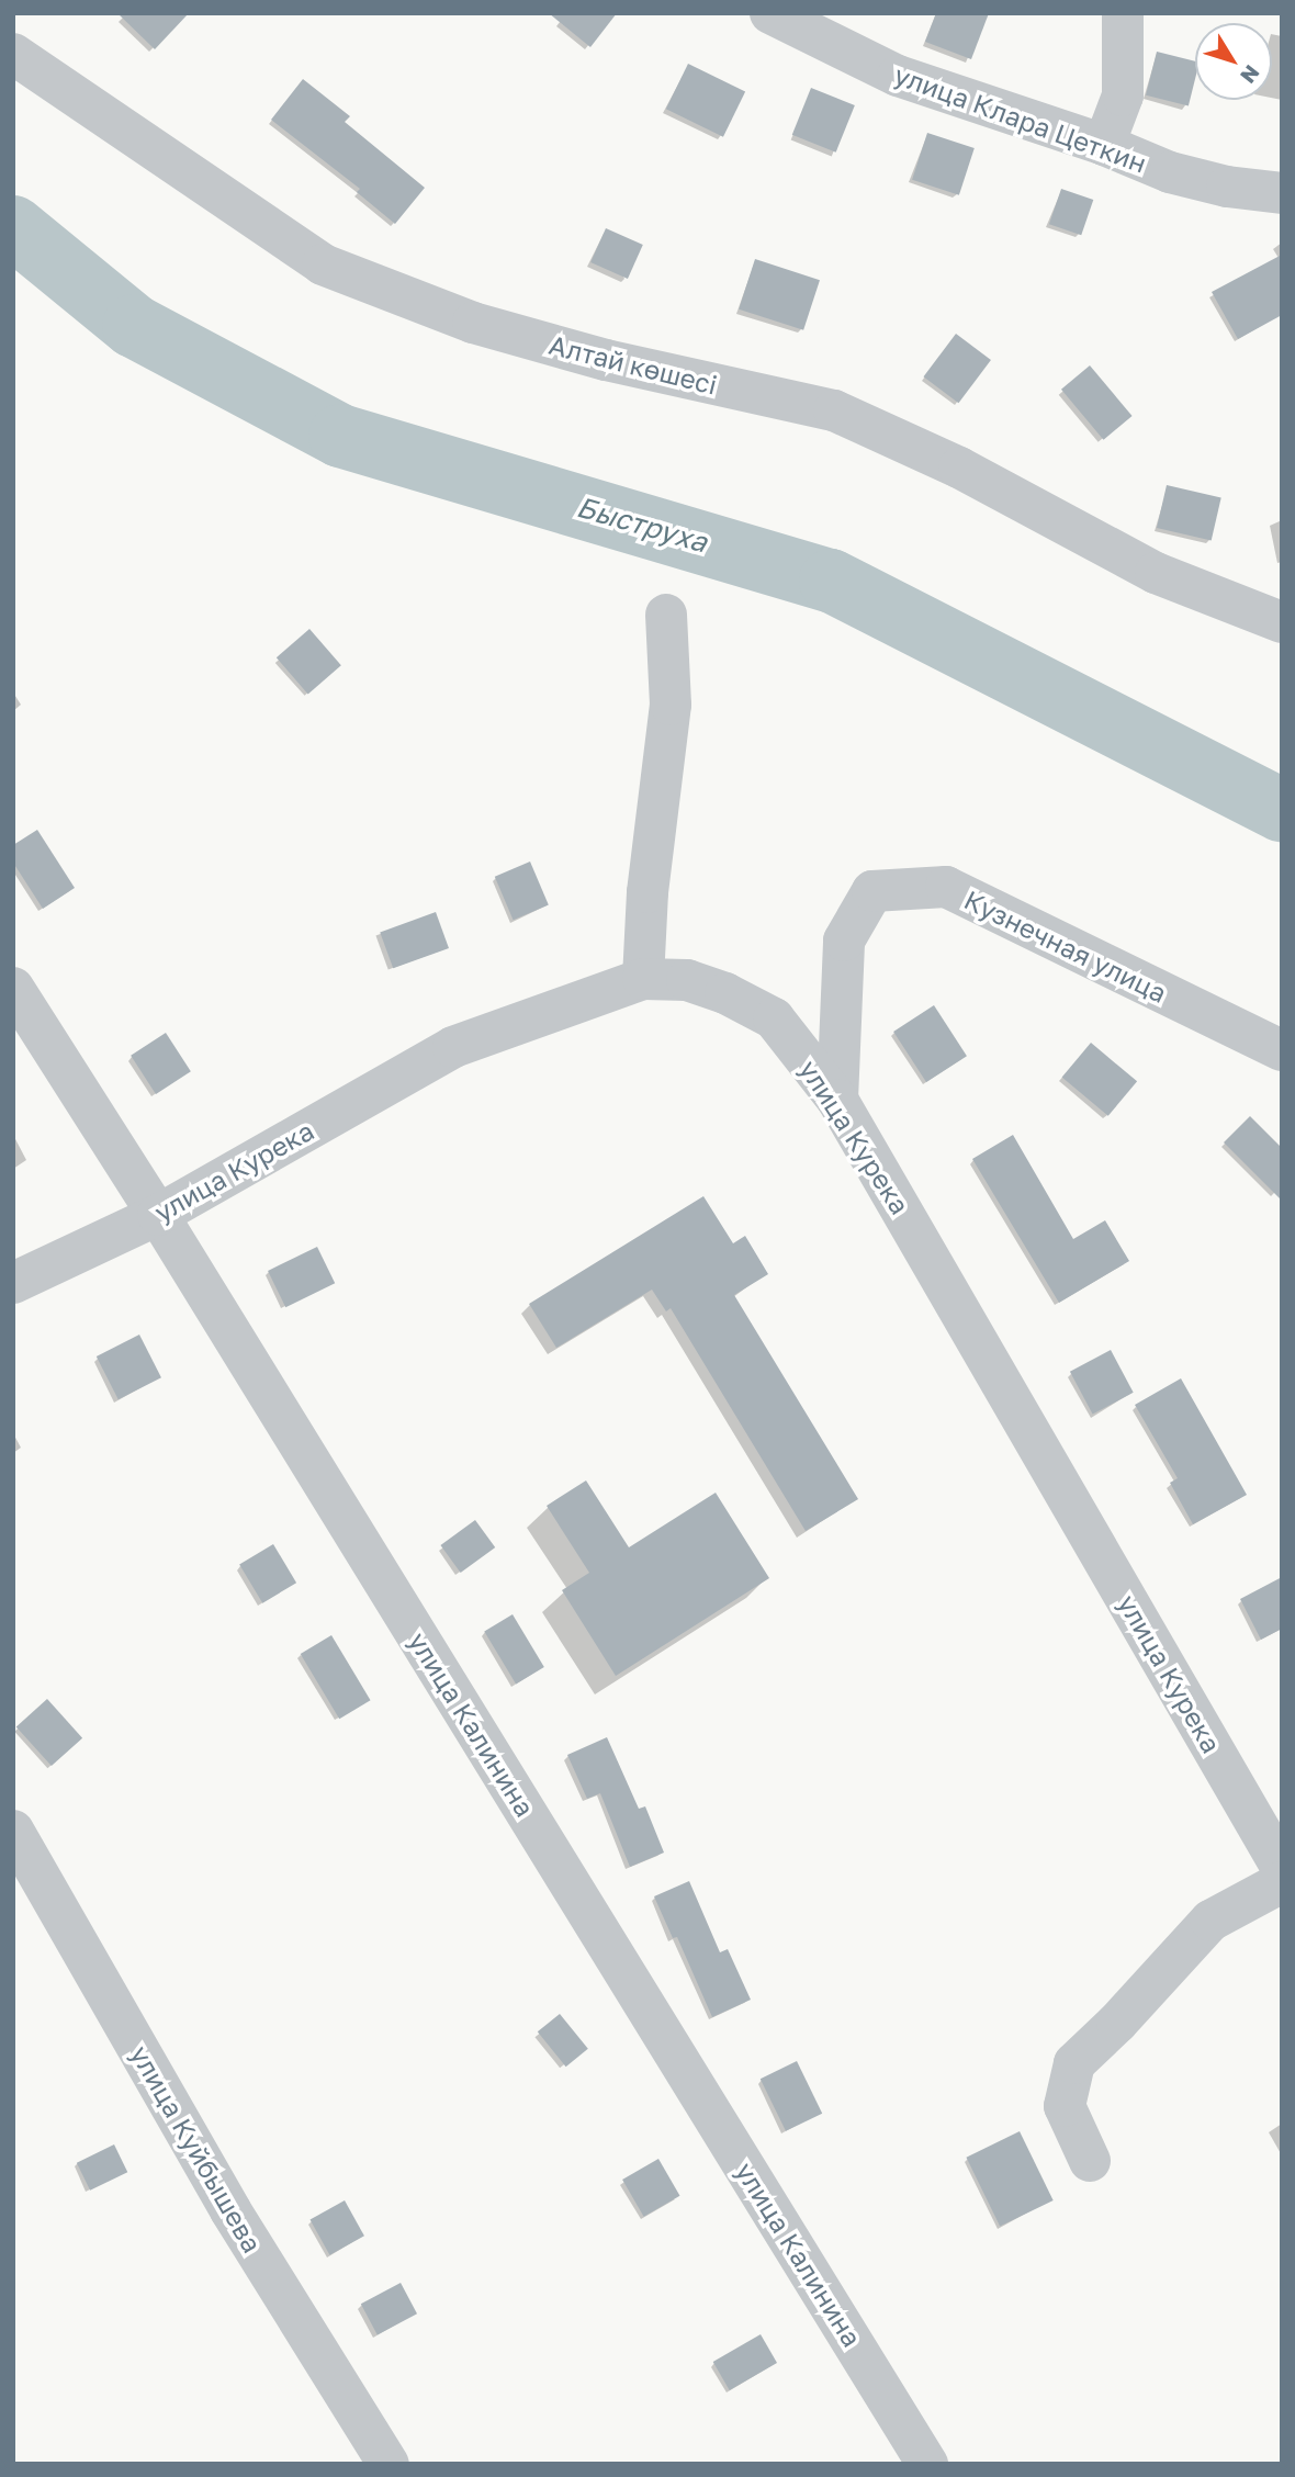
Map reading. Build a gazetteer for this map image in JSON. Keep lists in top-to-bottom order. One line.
{"streets":{"street":["улица Клара Цеткин","Алтай көшесі","Кузнечная улица","улица Курека","улица Калинина","улица Куйбышева"]},"crossings":[["Кузнечная улица","улица Курека"],["улица Курека","улица Калинина"]],"water":["Быструха"],"north":"bottom right"}
